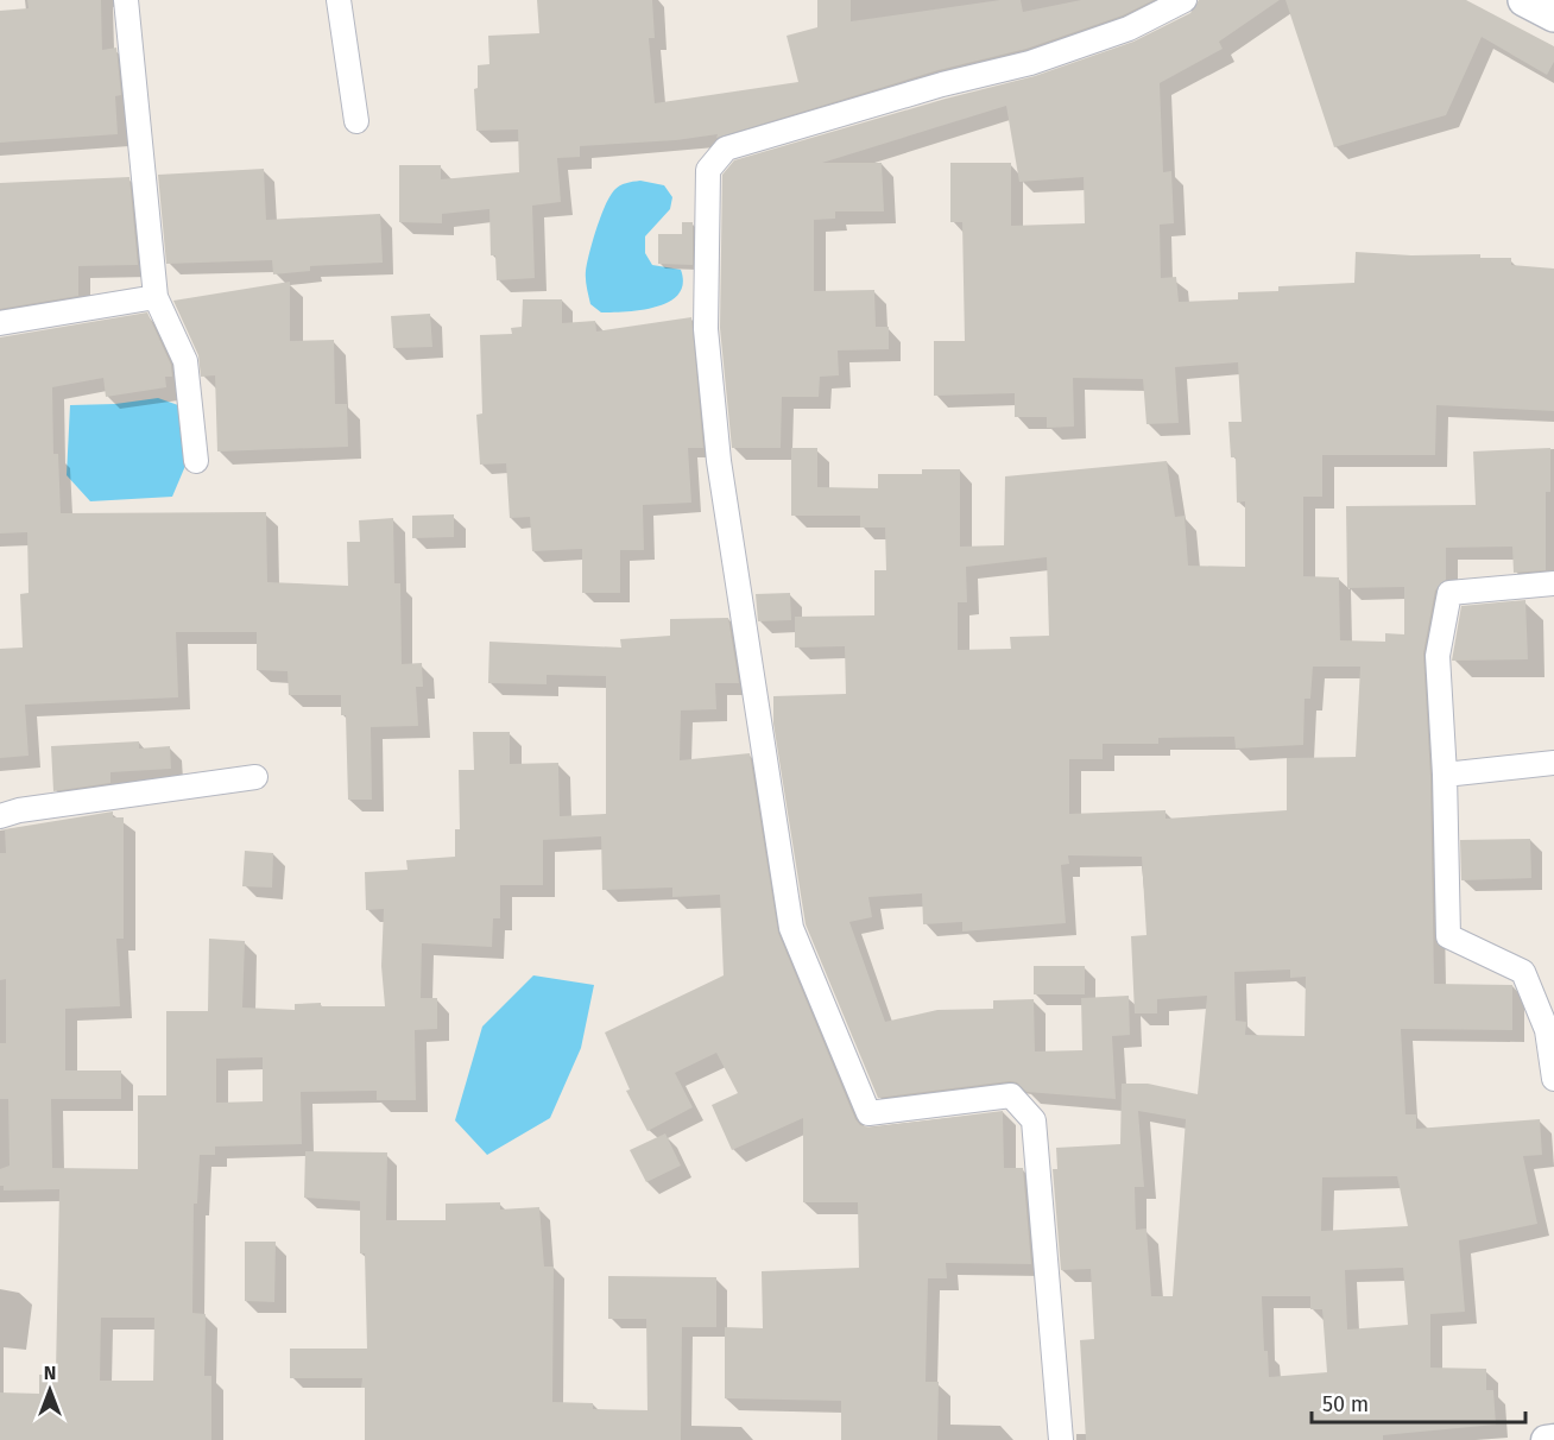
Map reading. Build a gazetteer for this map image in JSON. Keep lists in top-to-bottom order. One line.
{"scale_bar":"50 m","north":"top"}
